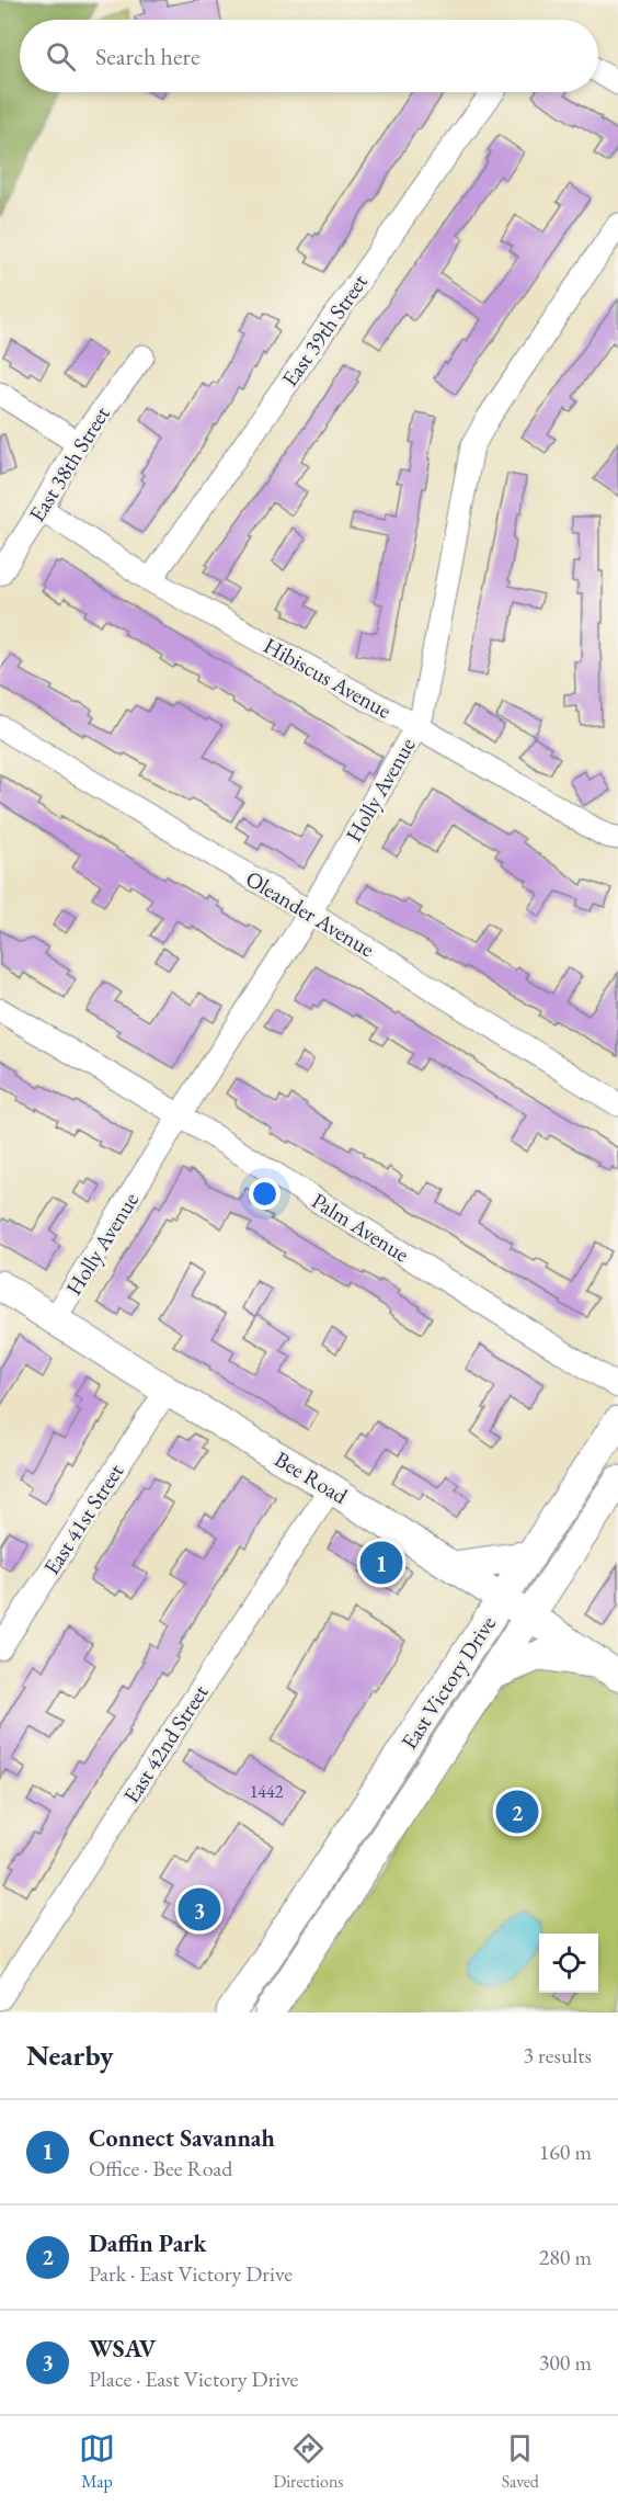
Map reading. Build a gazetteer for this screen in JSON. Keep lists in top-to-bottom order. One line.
{"streets":{"main road":["Bee Road","East Victory Drive"],"street":["East 39th Street","East 38th Street","Hibiscus Avenue","Holly Avenue","Oleander Avenue","Palm Avenue","East 41st Street","East 42nd Street"]},"crossings":[["East 39th Street","Hibiscus Avenue"],["East 38th Street","Hibiscus Avenue"],["Hibiscus Avenue","Holly Avenue"],["Holly Avenue","Oleander Avenue"],["Holly Avenue","Palm Avenue"],["Holly Avenue","Bee Road"],["Bee Road","East 41st Street"],["Bee Road","East Victory Drive"],["Bee Road","East 42nd Street"]],"house_numbers":["1442"],"page":{"search":"Search here","pins":["1","2","3"],"heading":["Nearby","3 results"],"list":[{"mark":"1","name":"Connect Savannah","note":"Office · Bee Road","value":"160 m"},{"mark":"2","name":"Daffin Park","note":"Park · East Victory Drive","value":"280 m"},{"mark":"3","name":"WSAV","note":"Place · East Victory Drive","value":"300 m"}],"nav":["Map","Directions","Saved"]}}
